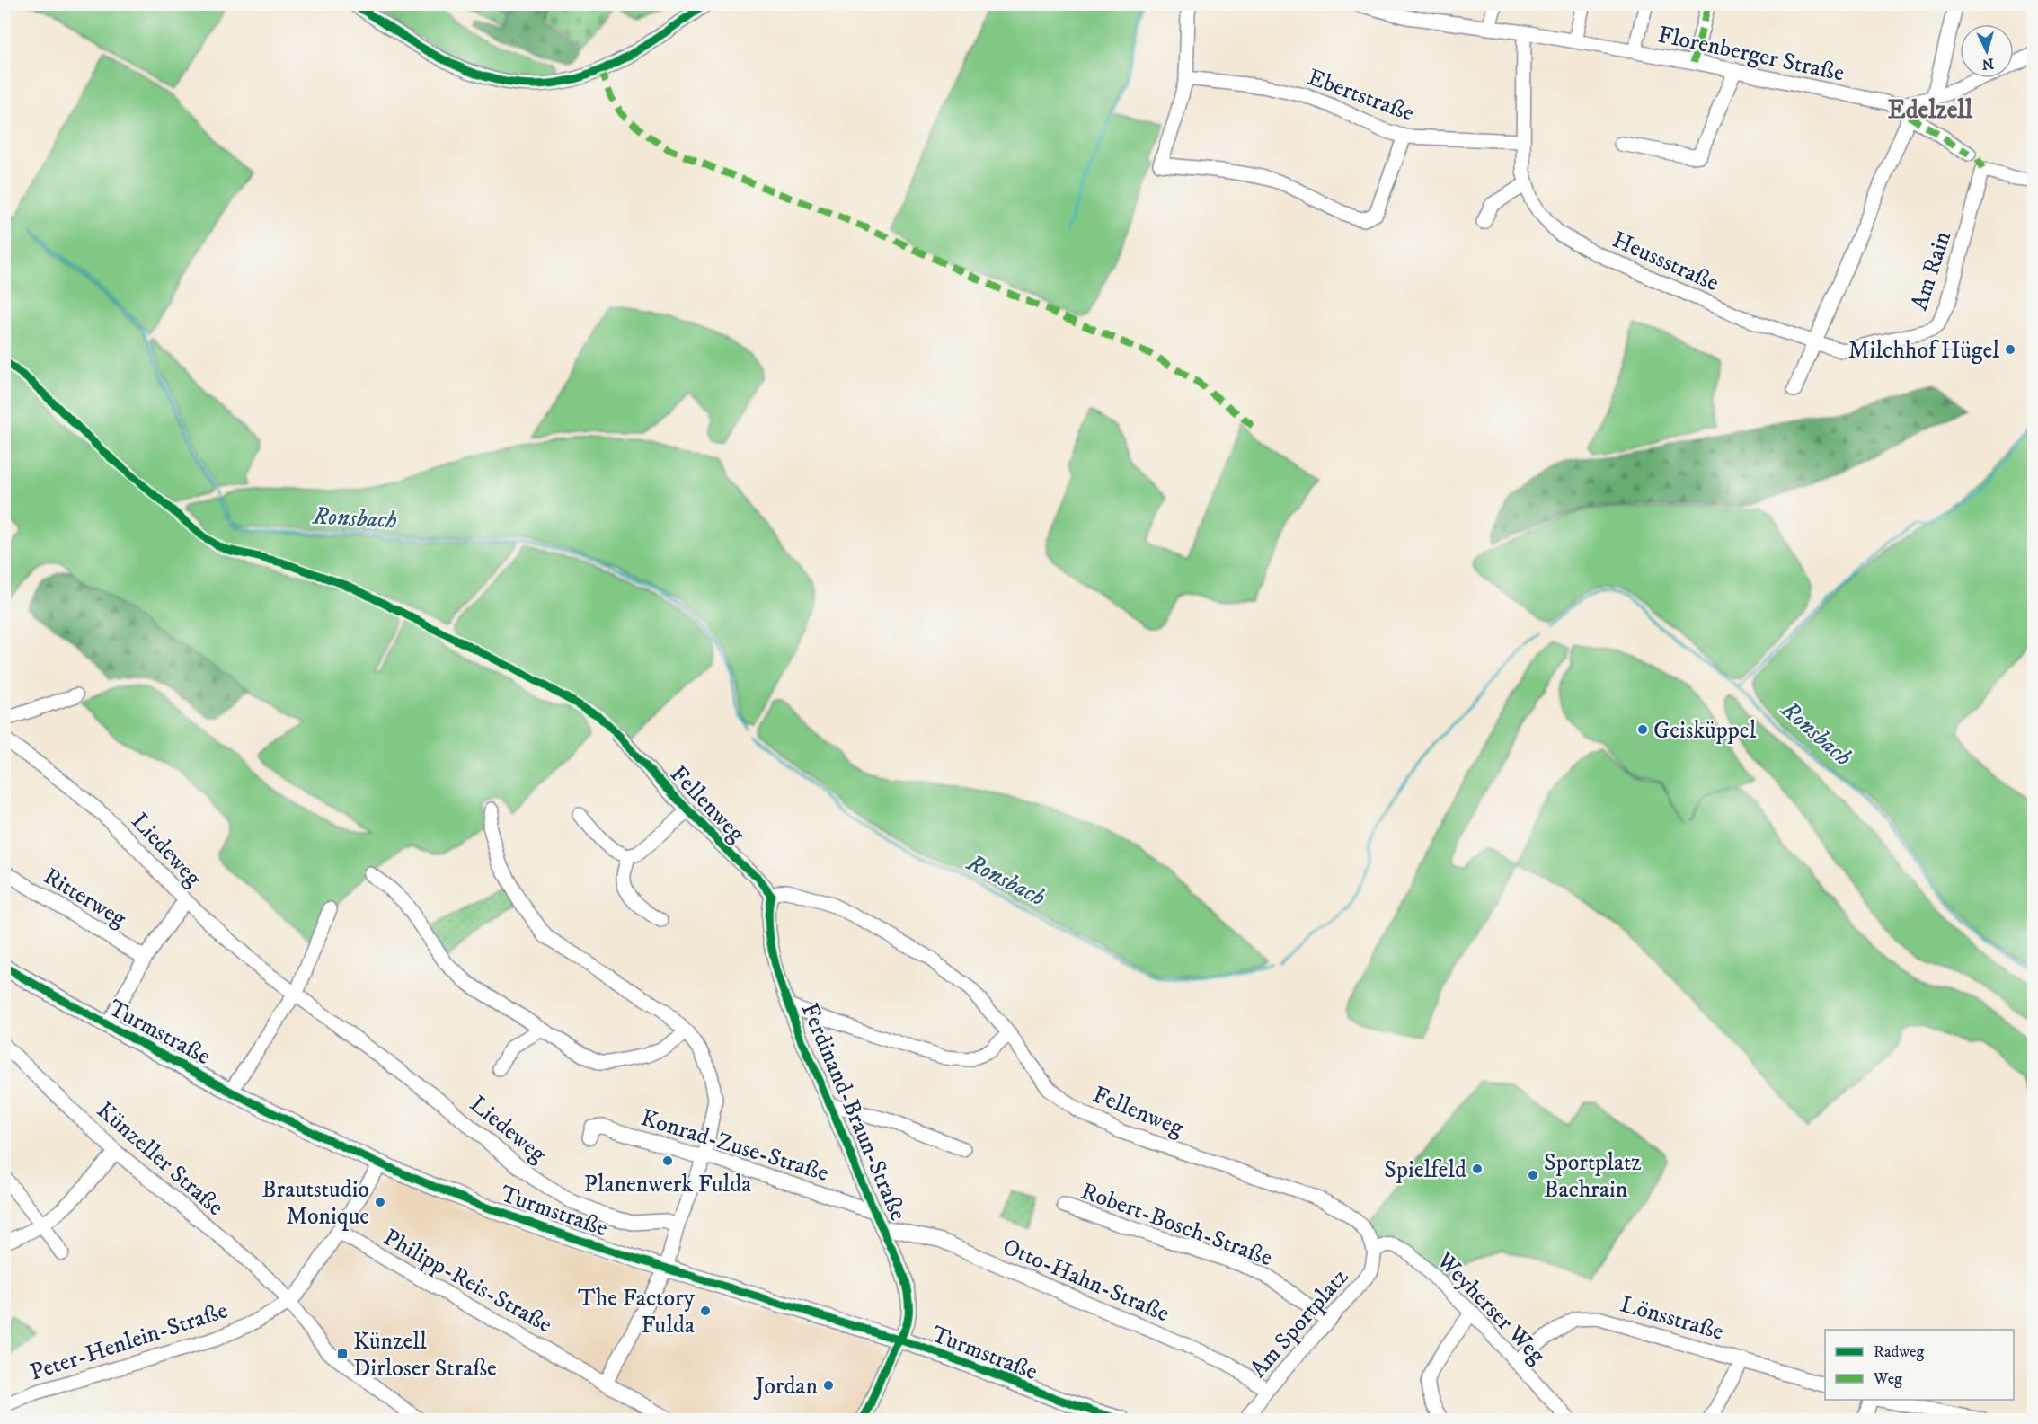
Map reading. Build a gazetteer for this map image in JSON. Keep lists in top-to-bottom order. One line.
{"streets":{"main road":["Turmstraße"],"street":["Florenberger Straße","Ebertstraße","Heussstraße","Am Rain","Fellenweg","Liedeweg","Ritterweg","Ferdinand-Braun-Straße","Konrad-Zuse-Straße","Künzeller Straße","Robert-Bosch-Straße","Otto-Hahn-Straße","Philipp-Reis-Straße","Weyherser Weg","Lönsstraße","Am Sportplatz","Peter-Henlein-Straße"]},"crossings":[["Florenberger Straße","Heussstraße"],["Ebertstraße","Heussstraße"],["Heussstraße","Am Rain"],["Fellenweg","Ferdinand-Braun-Straße"],["Fellenweg","Weyherser Weg"],["Fellenweg","Am Sportplatz"],["Turmstraße","Ferdinand-Braun-Straße"],["Turmstraße","Peter-Henlein-Straße"],["Ferdinand-Braun-Straße","Konrad-Zuse-Straße"],["Ferdinand-Braun-Straße","Otto-Hahn-Straße"],["Künzeller Straße","Peter-Henlein-Straße"],["Robert-Bosch-Straße","Am Sportplatz"],["Otto-Hahn-Straße","Am Sportplatz"],["Philipp-Reis-Straße","Peter-Henlein-Straße"],["Weyherser Weg","Lönsstraße"],["Weyherser Weg","Am Sportplatz"]],"districts":["Edelzell"],"water":["Ronsbach"],"places":{"other":["Milchhof Hügel","Geisküppel","Planenwerk Fulda","Spielfeld","Sportplatz Bachrain","Brautstudio Monique","The Factory Fulda","Jordan"],"transit":["Künzell Dirloser Straße"]},"legend":["Radweg","Weg"],"north":"bottom"}
